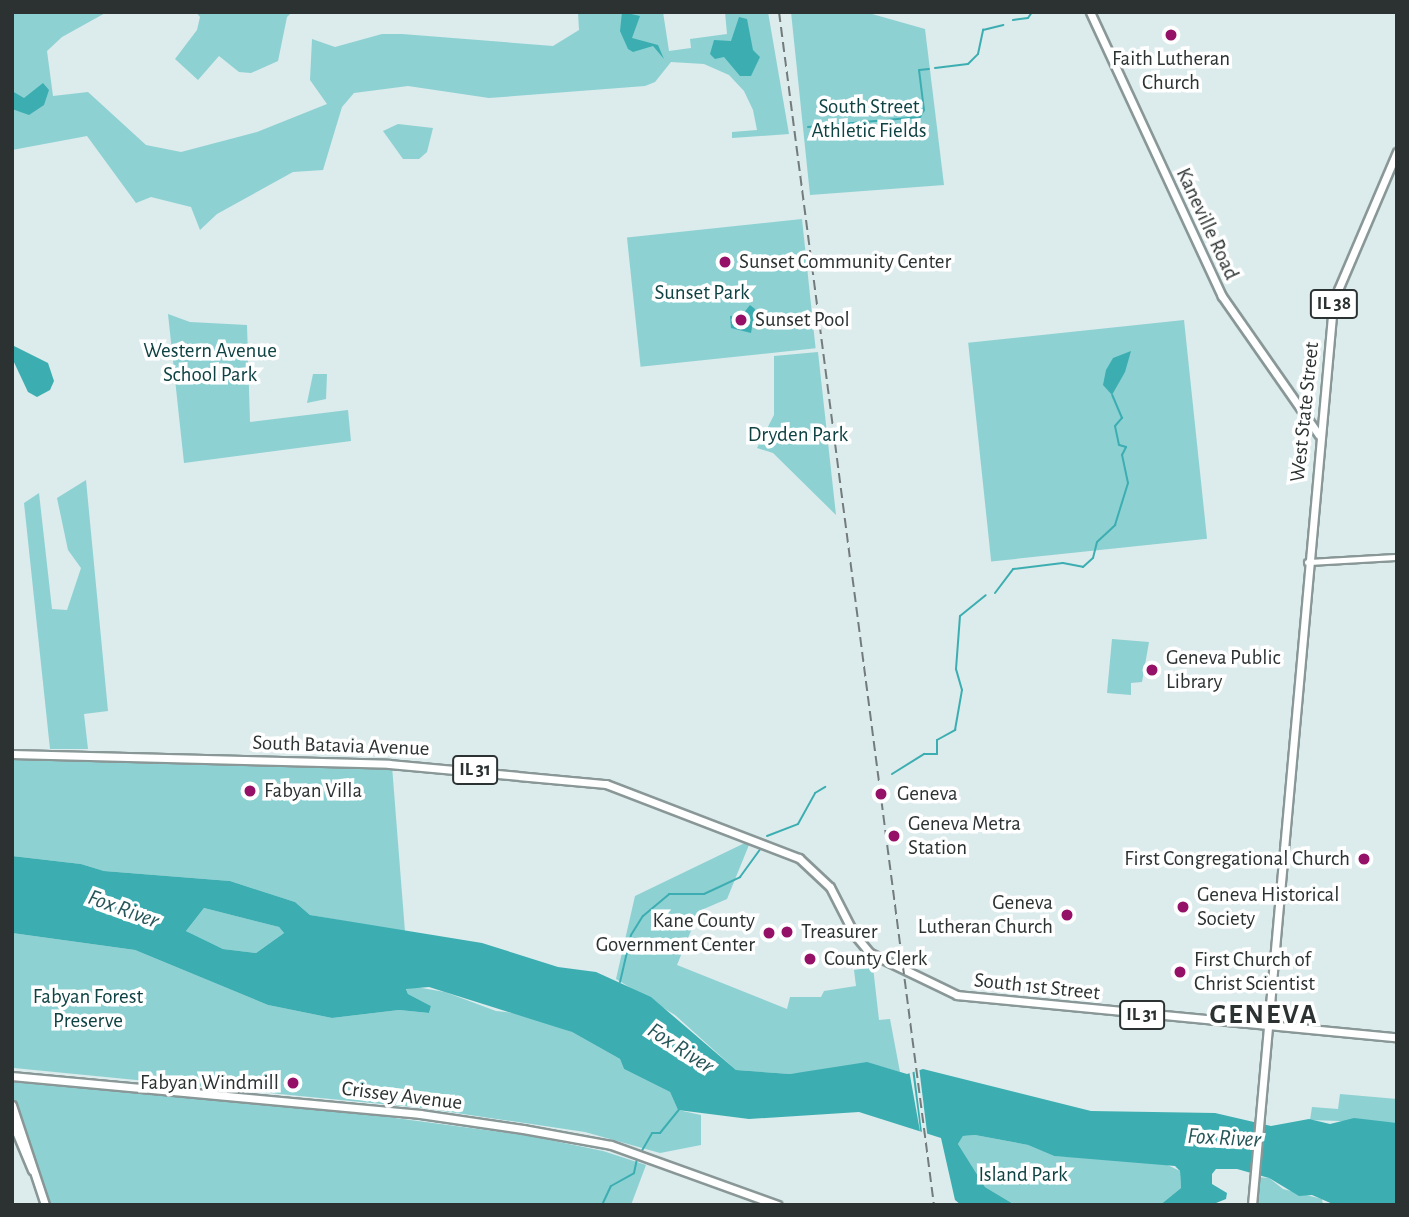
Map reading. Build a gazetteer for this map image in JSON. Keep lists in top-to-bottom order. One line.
{"streets":{"main road":["Kaneville Road","IL 38","West State Street","South Batavia Avenue","IL 31","South 1st Street","Crissey Avenue"]},"crossings":[["Kaneville Road","West State Street"],["IL 38","West State Street"],["IL 38","IL 31"],["IL 38","South 1st Street"],["South Batavia Avenue","South 1st Street"],["IL 31","South 1st Street"]],"districts":["GENEVA"],"water":["Fox River"],"parks":["South Street Athletic Fields","Sunset Park","Western Avenue School Park","Dryden Park","Fabyan Forest Preserve","Island Park"],"places":["Faith Lutheran Church","Sunset Community Center","Sunset Pool","Geneva Public Library","Fabyan Villa","Geneva","Geneva Metra Station","First Congregational Church","Geneva Historical Society","Geneva Lutheran Church","Treasurer","Kane County Government Center","County Clerk","First Church of Christ Scientist","Fabyan Windmill"]}
